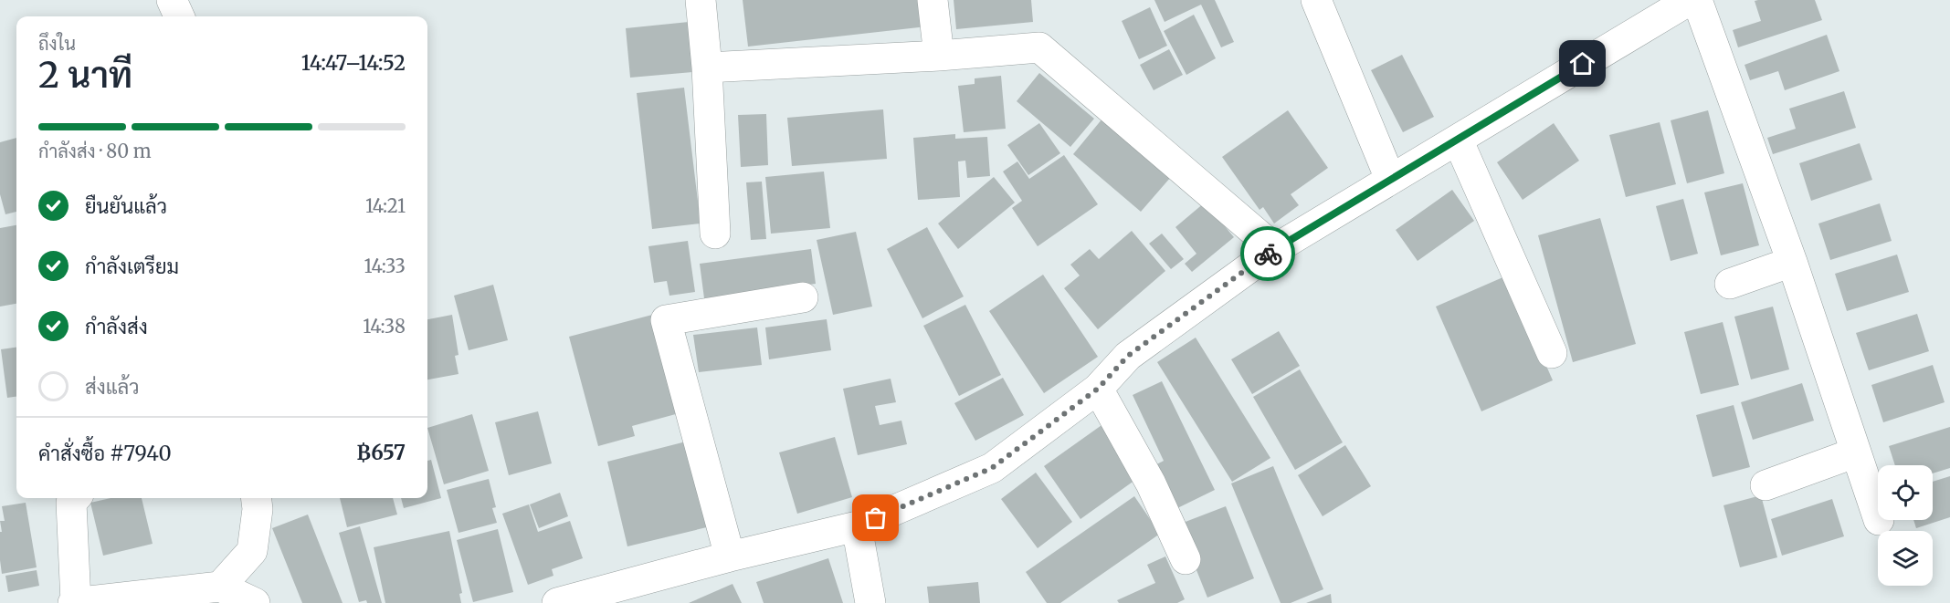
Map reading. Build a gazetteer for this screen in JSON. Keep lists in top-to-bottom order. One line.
{"page":{"heading":["2 นาที","ถึงใน","14:47–14:52"],"panel":["คำสั่งซื้อ #7940","฿657"],"bar":"กำลังส่ง · 80 m","list":[["ยืนยันแล้ว","14:21"],["กำลังเตรียม","14:33"],["กำลังส่ง","14:38"],"ส่งแล้ว"]}}
